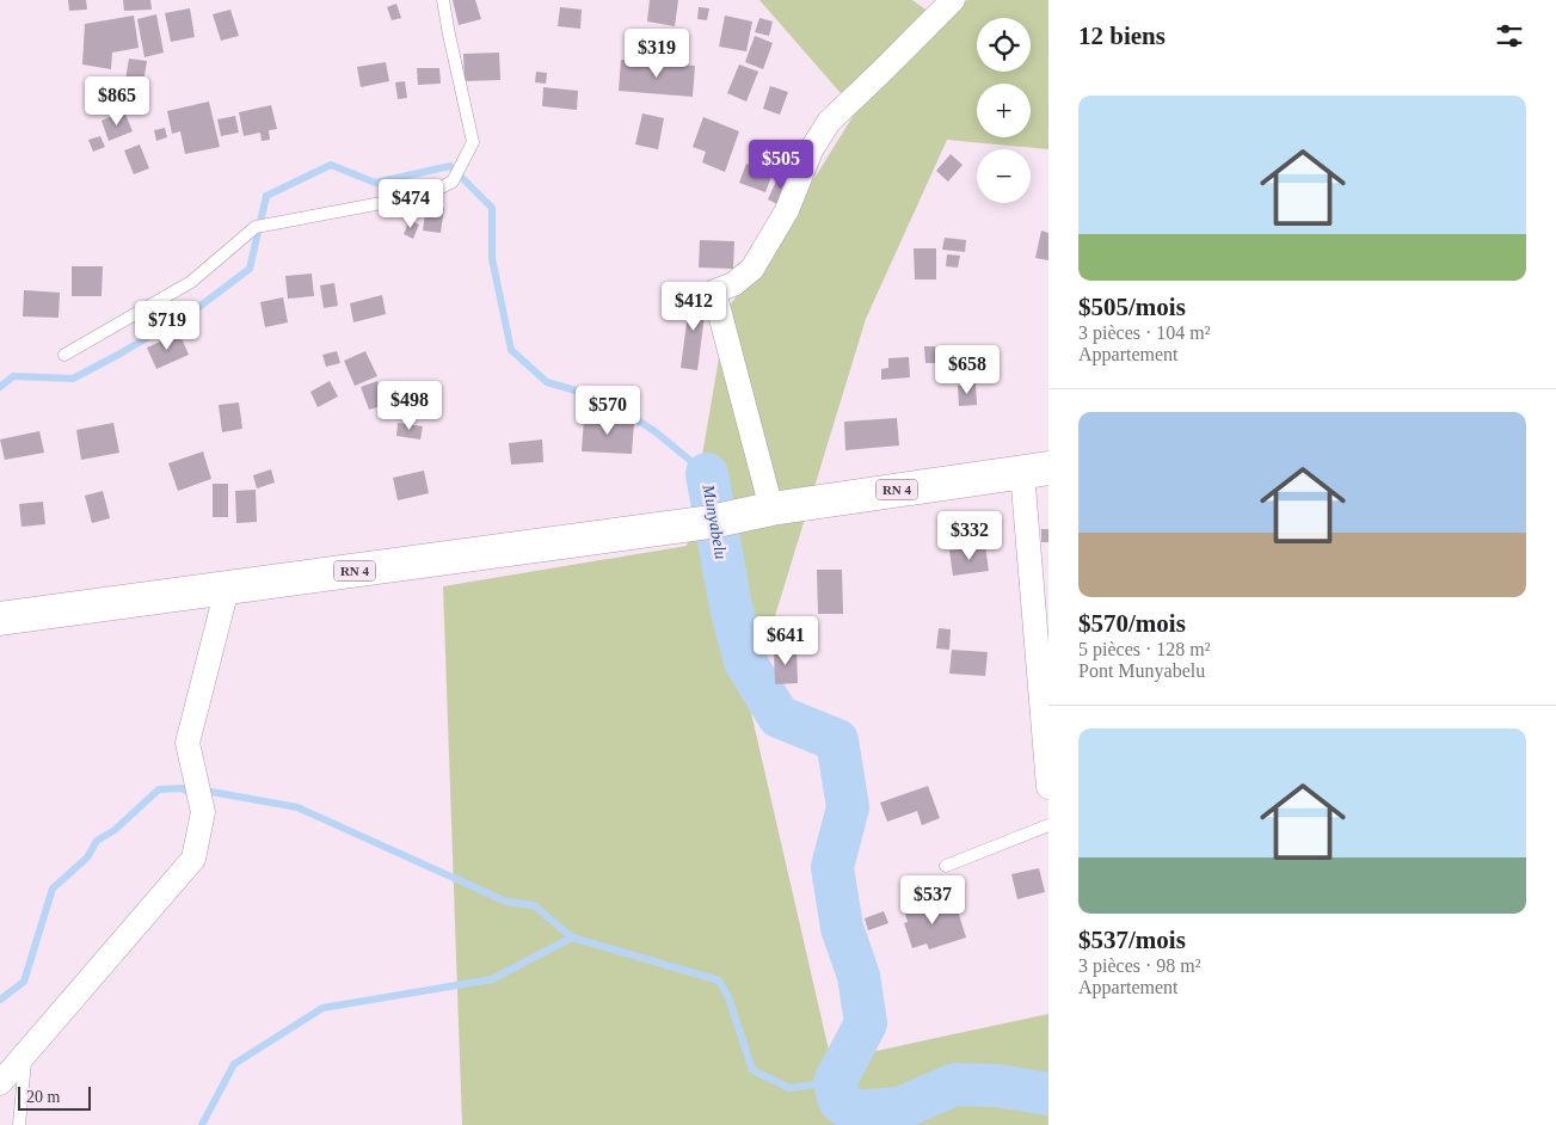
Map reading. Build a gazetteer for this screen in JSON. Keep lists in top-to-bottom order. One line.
{"streets":{"highway":["RN 4"]},"water":["Munyabelu"],"scale_bar":"20 m","page":{"heading":"12 biens","map_buttons":["+","−"],"price":["$319","$865","$505","$474","$412","$719","$658","$498","$570","$332","$641","$537"],"list":[{"name":"$505/mois","note":"3 pièces · 104 m² · Appartement"},{"name":"$570/mois","note":"5 pièces · 128 m² · Pont Munyabelu"},{"name":"$537/mois","note":"3 pièces · 98 m² · Appartement"}],"scale":"20 m"}}
